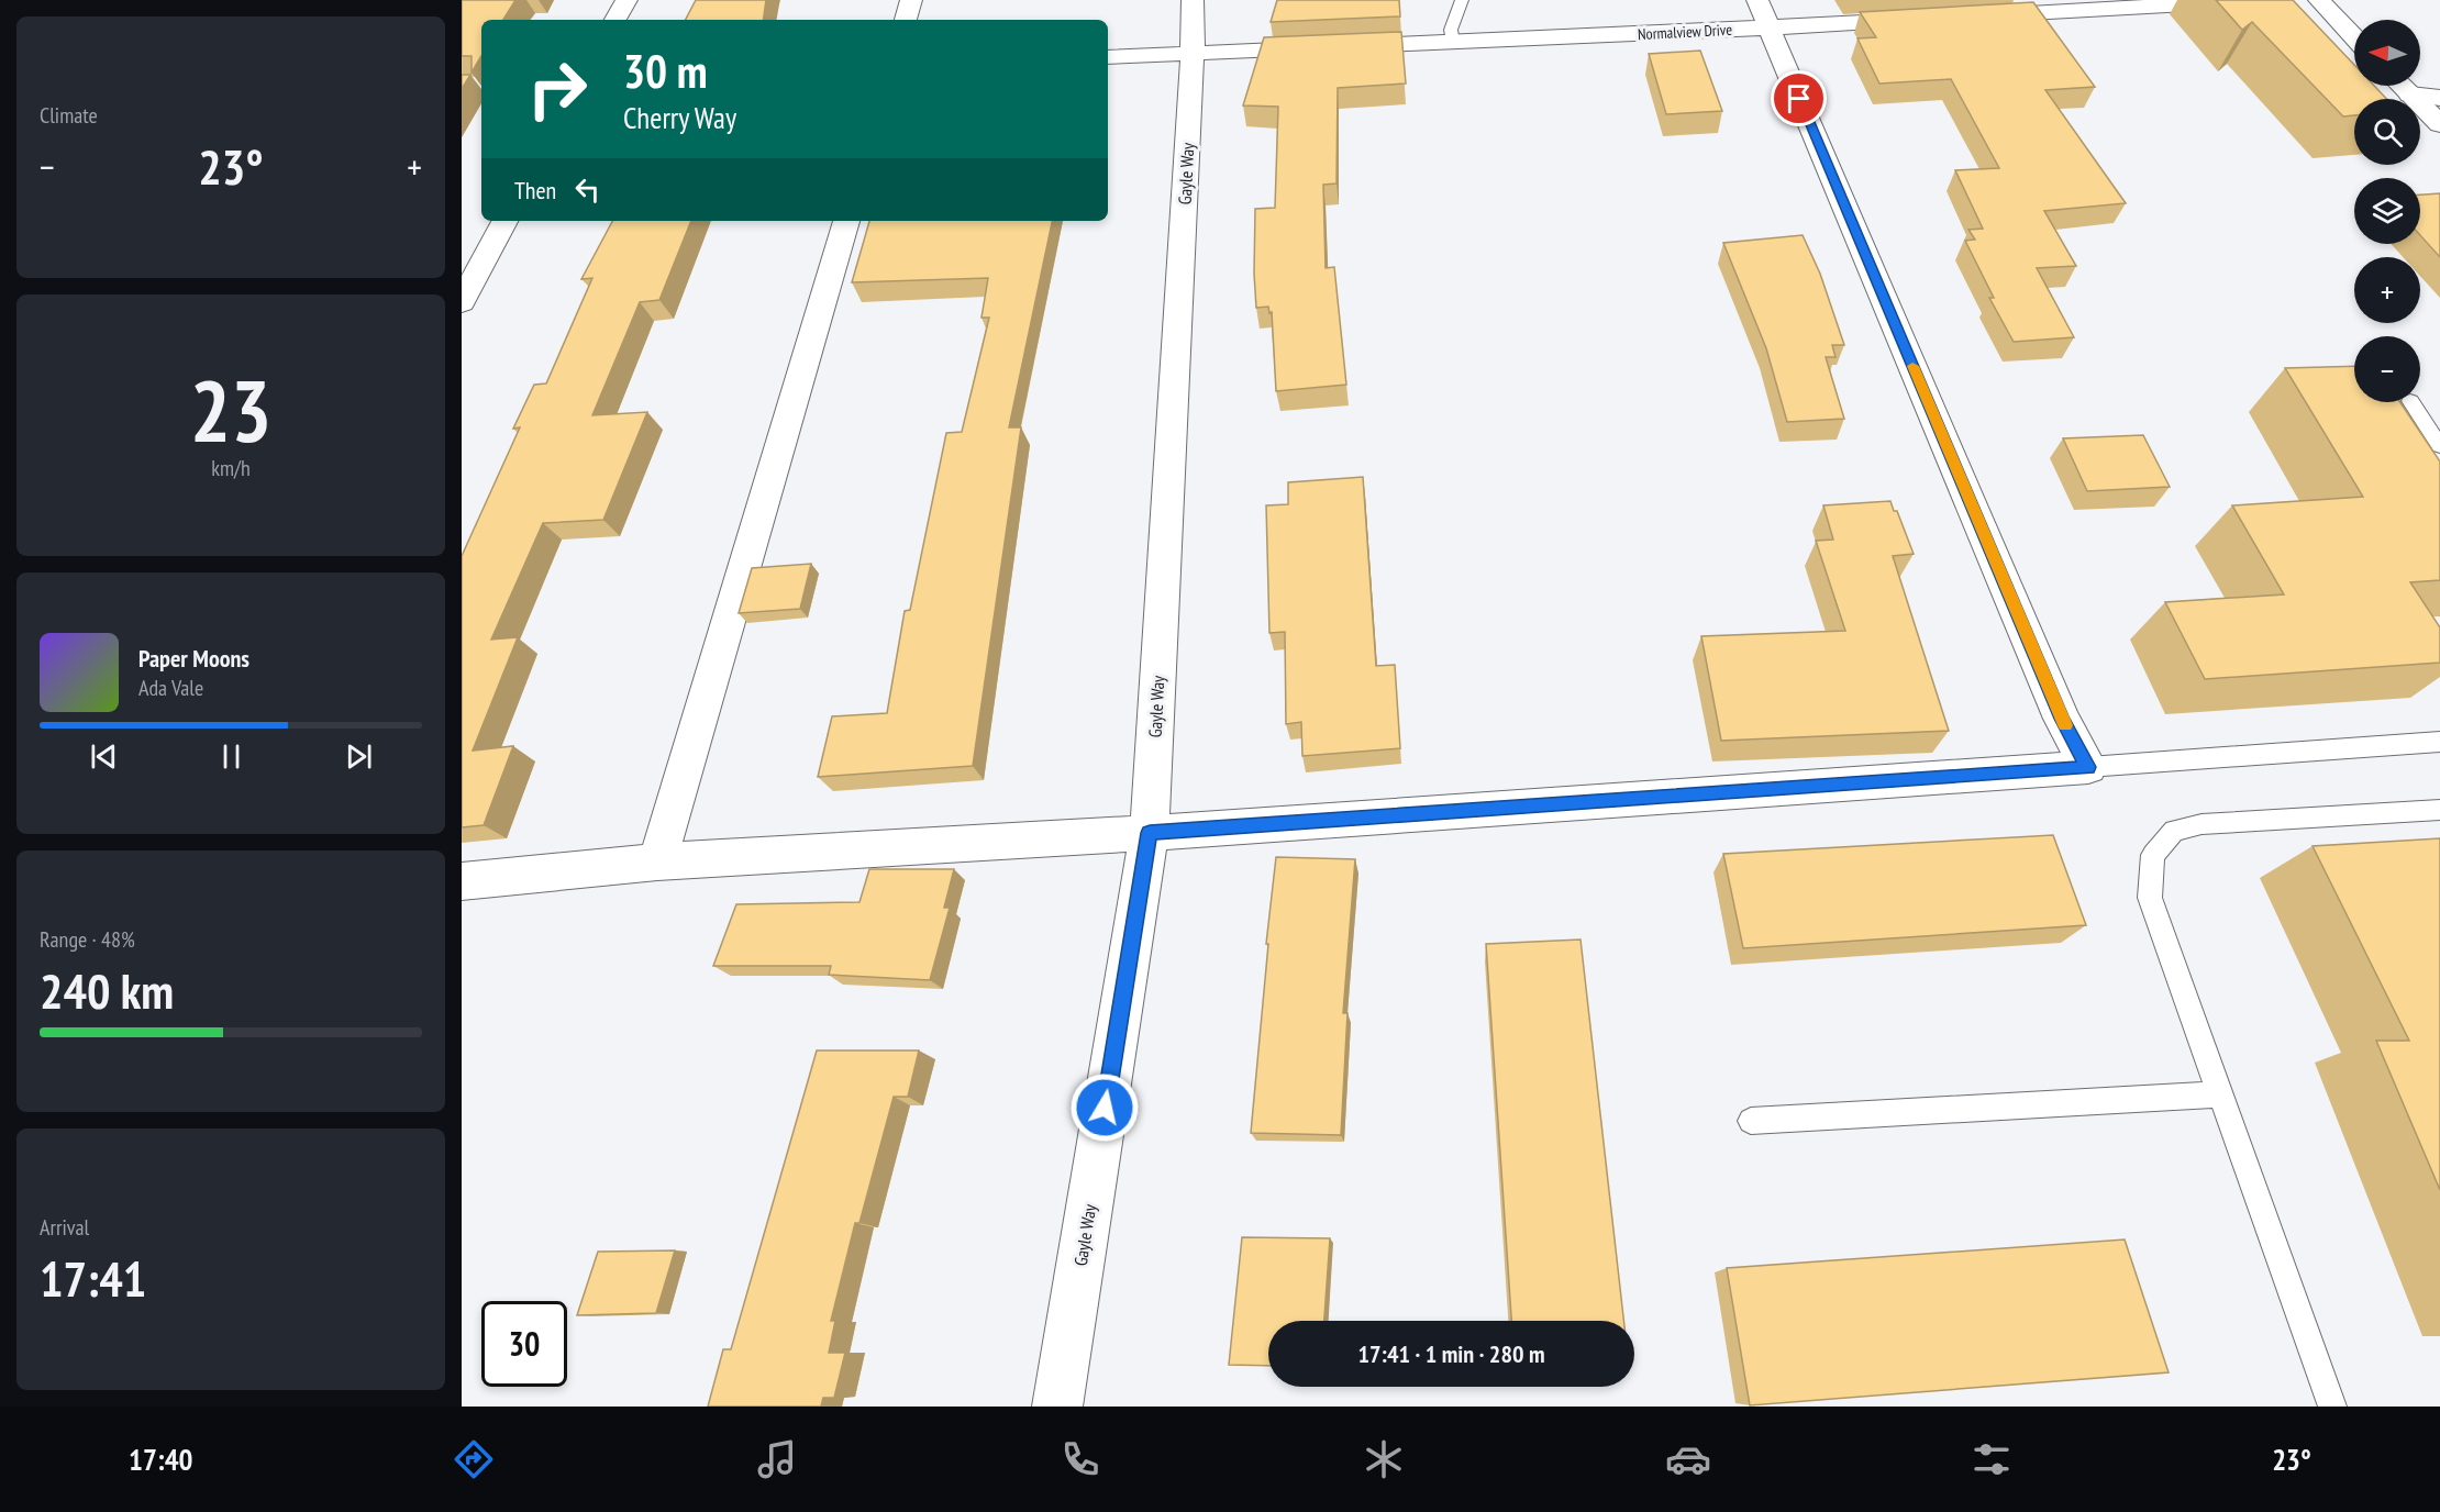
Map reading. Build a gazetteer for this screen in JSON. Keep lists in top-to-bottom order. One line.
{"streets":{"street":["Normalview Drive","Gayle Way"]},"crossings":[["Normalview Drive","Gayle Way"]],"north":"left","page":{"tile":["Climate",["23","km/h"],["Range · 48%","240 km"],["Arrival","17:41"]],"map_buttons":["+","−"],"turn":["30 m","Cherry Way"],"heat":["−","23°","+"],"then":"Then","song":["Paper Moons","Ada Vale"],"limit":"30","trip":"17:41 · 1 min · 280 m","tabs":["17:40","23°"]}}
